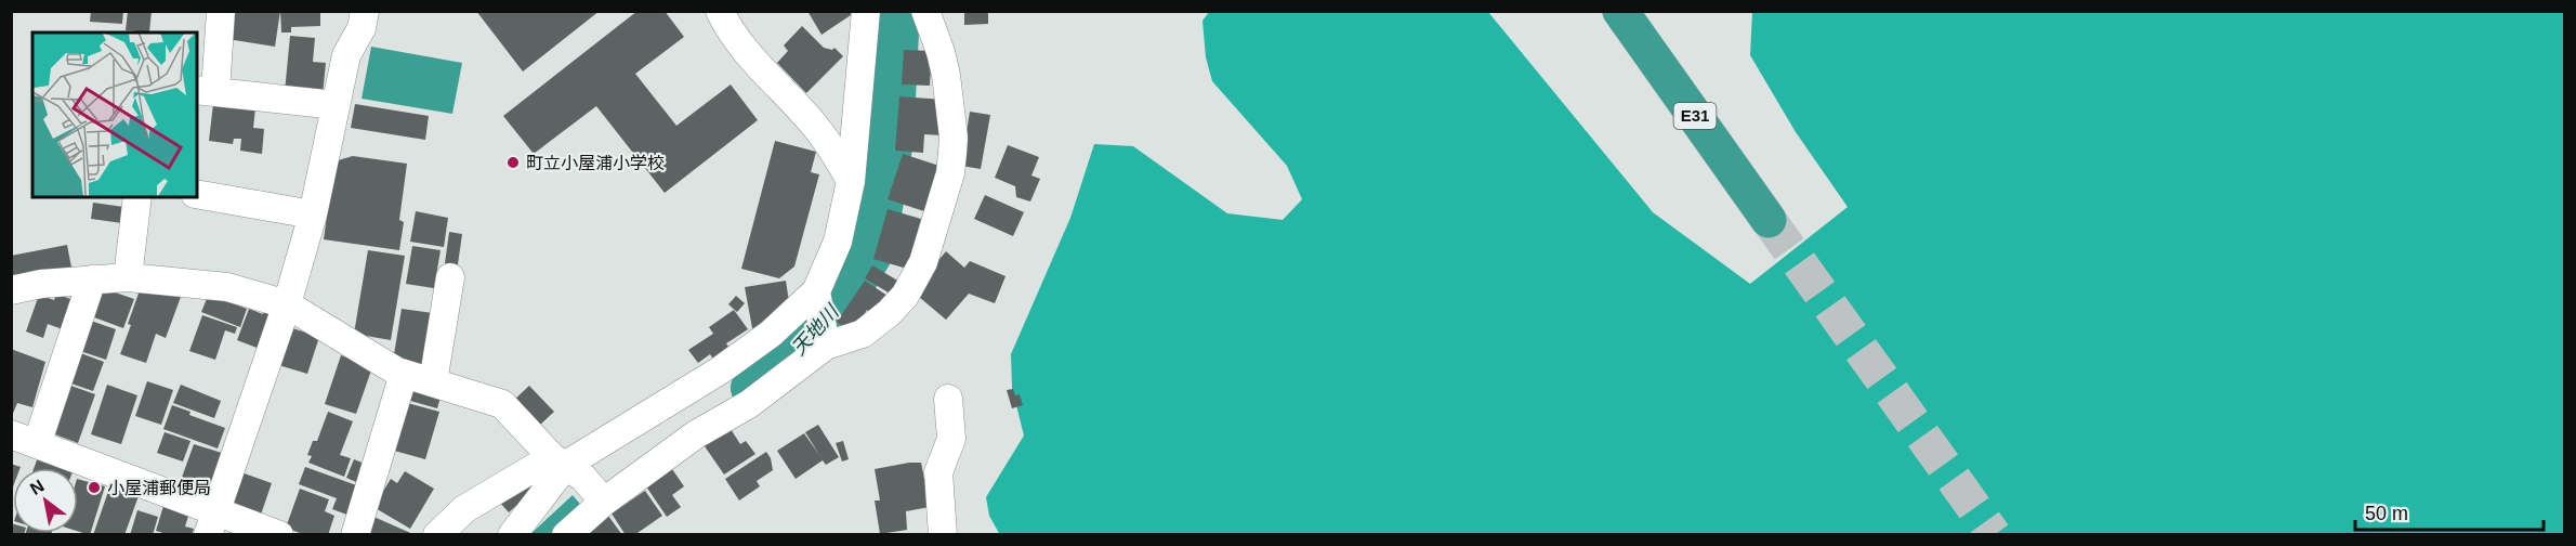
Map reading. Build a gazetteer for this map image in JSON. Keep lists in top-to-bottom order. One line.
{"streets":{"highway":["E31"]},"water":["天地川"],"places":["町立小屋浦小学校","小屋浦郵便局"],"scale_bar":"50 m","north":"top left"}
